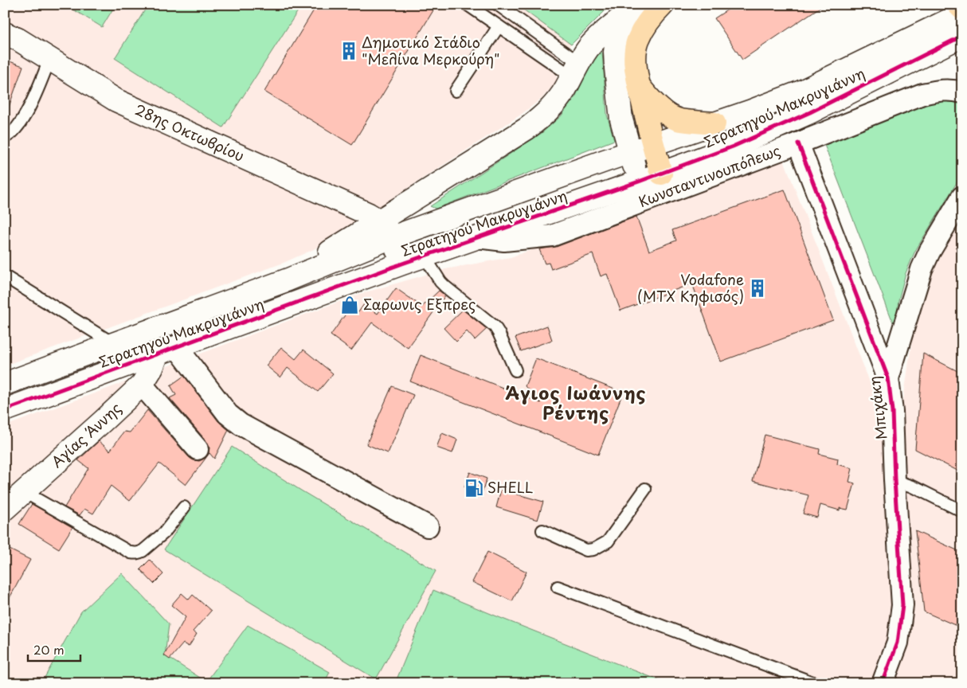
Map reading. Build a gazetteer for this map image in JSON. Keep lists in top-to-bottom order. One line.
{"streets":{"street":["Στρατηγού Μακρυγιάννη","28ης Οκτωβρίου","Κωνσταντινουπόλεως","Μπιχάκη","Αγίας Άννης"]},"crossings":[["Στρατηγού Μακρυγιάννη","Κωνσταντινουπόλεως"],["Στρατηγού Μακρυγιάννη","Αγίας Άννης"],["Κωνσταντινουπόλεως","Μπιχάκη"]],"districts":["Άγιος Ιωάννης Ρέντης"],"places":{"building":["Δημοτικό Στάδιο \"Μελίνα Μερκούρη\"","Vodafone (MTX Κηφισός)"],"shop":["Σαρωνις Εξπρες"],"fuel station":["SHELL"]},"scale_bar":"20 m"}
